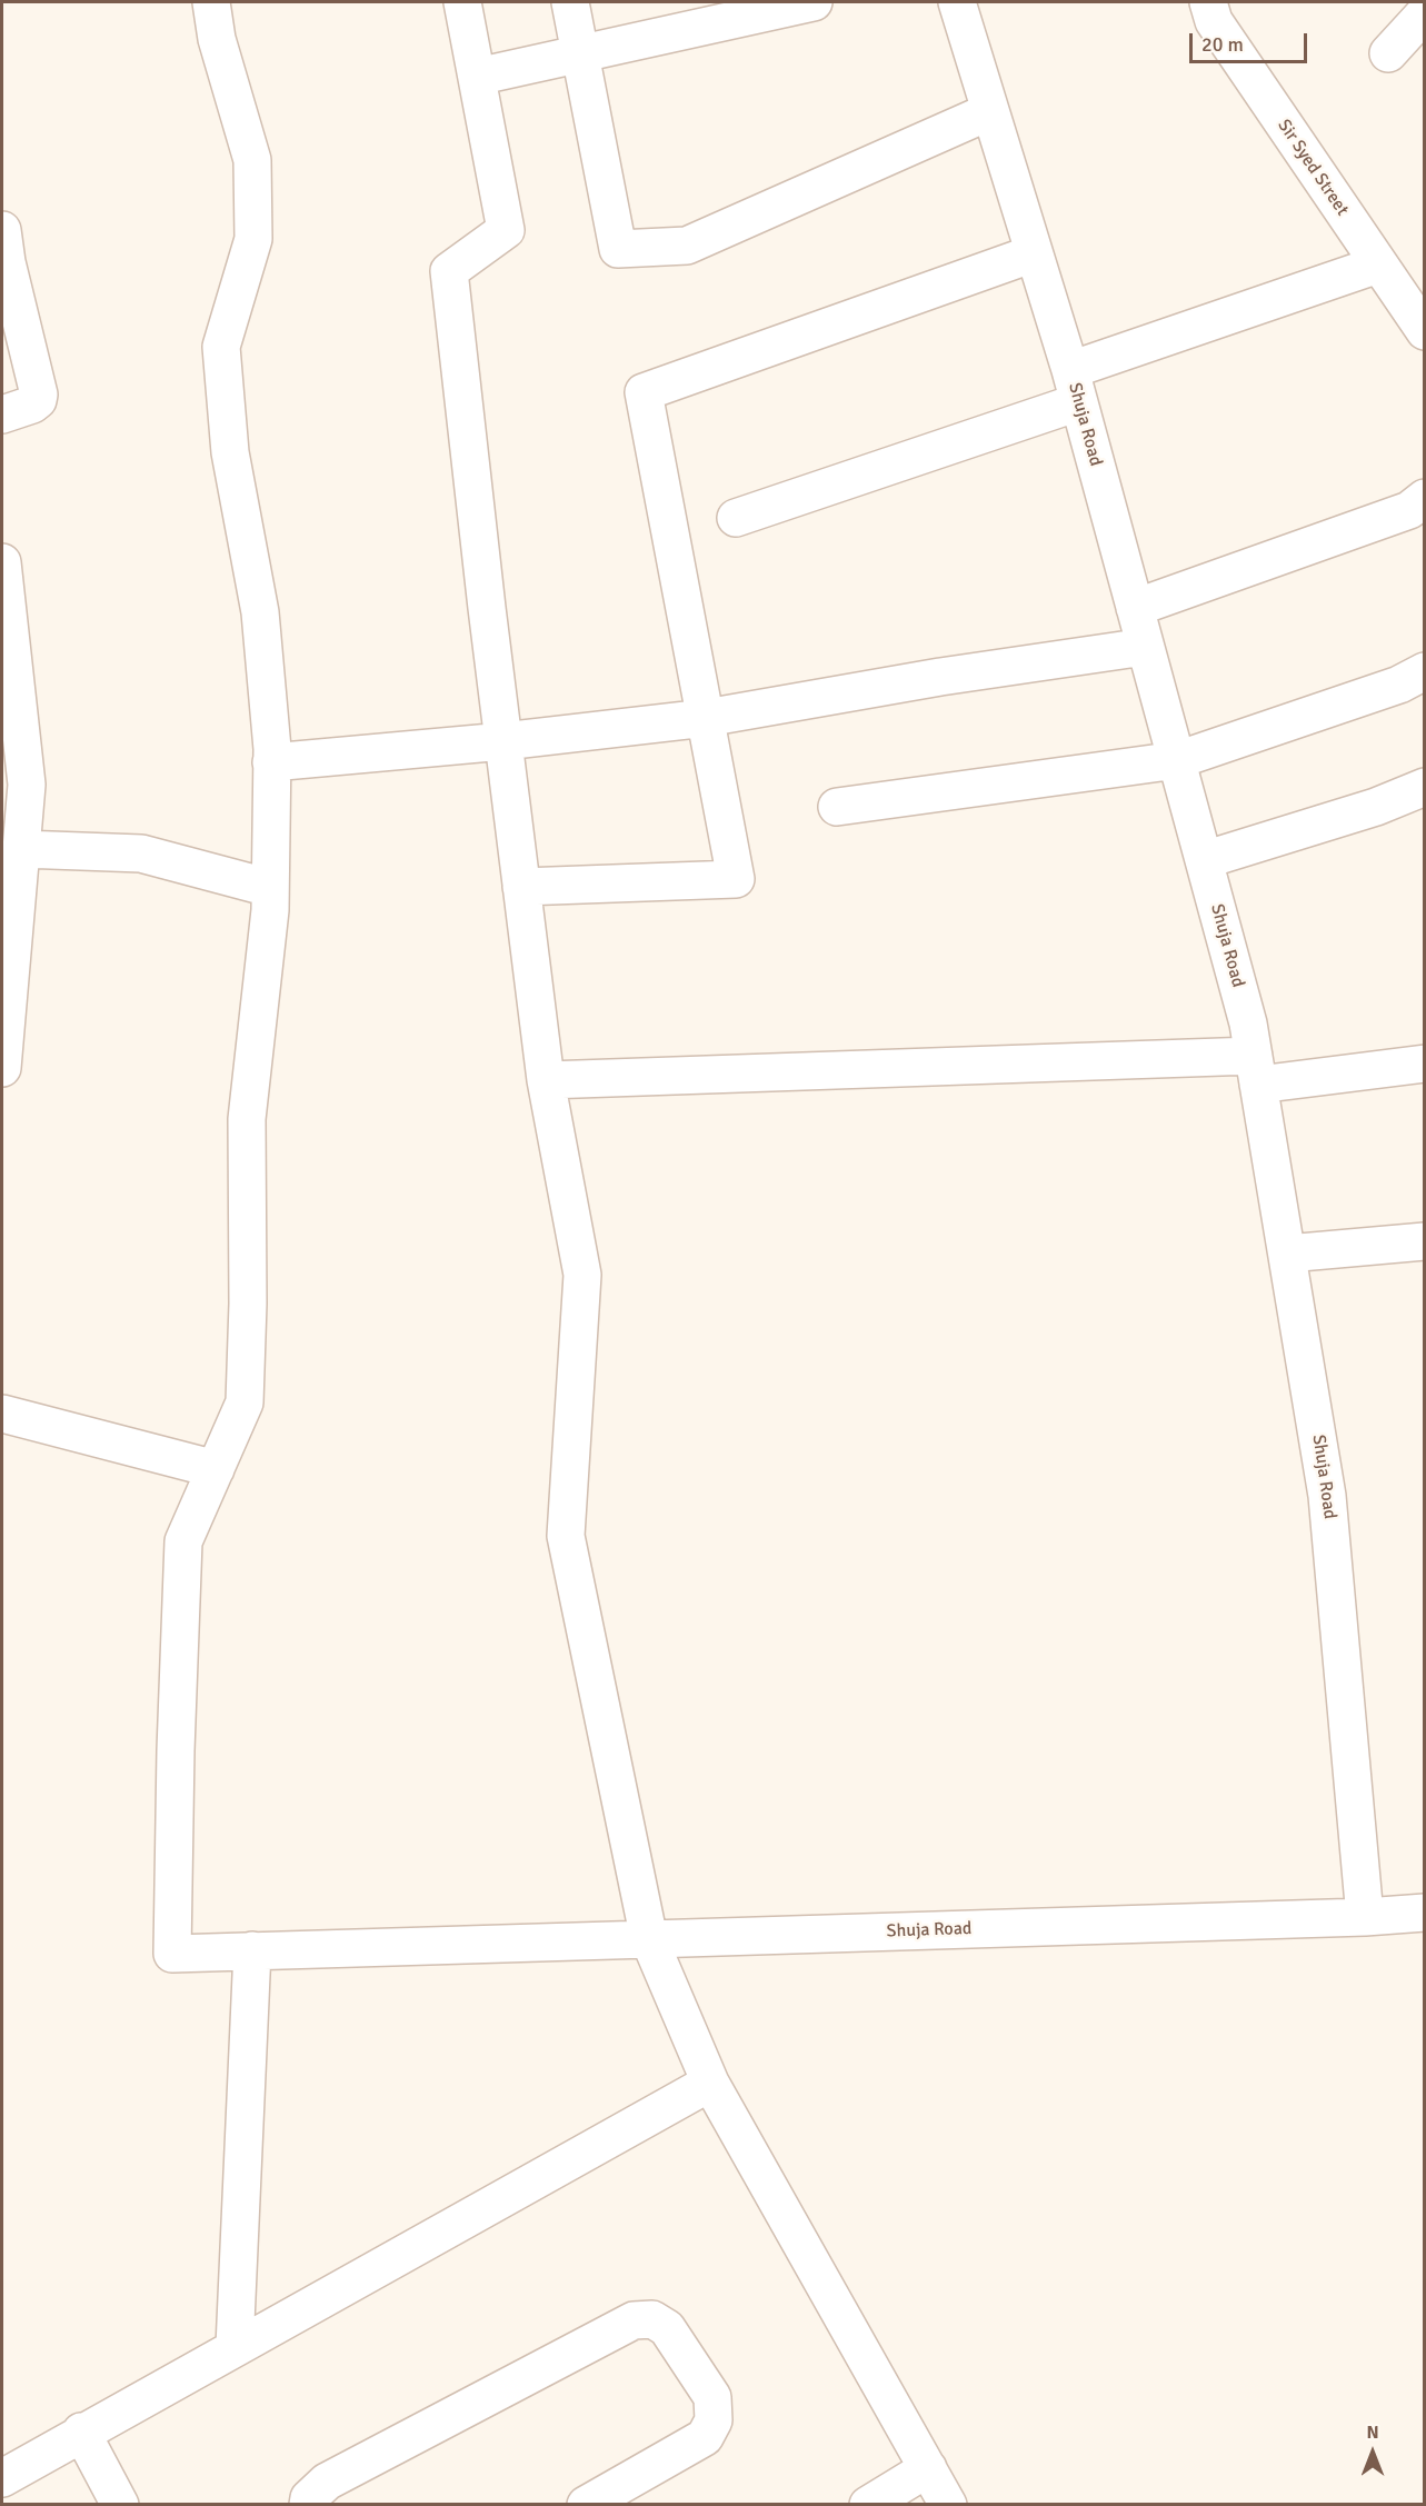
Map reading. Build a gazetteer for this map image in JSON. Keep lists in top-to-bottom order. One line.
{"streets":{"street":["Sir Syed Street","Shuja Road"]},"scale_bar":"20 m","north":"top"}
